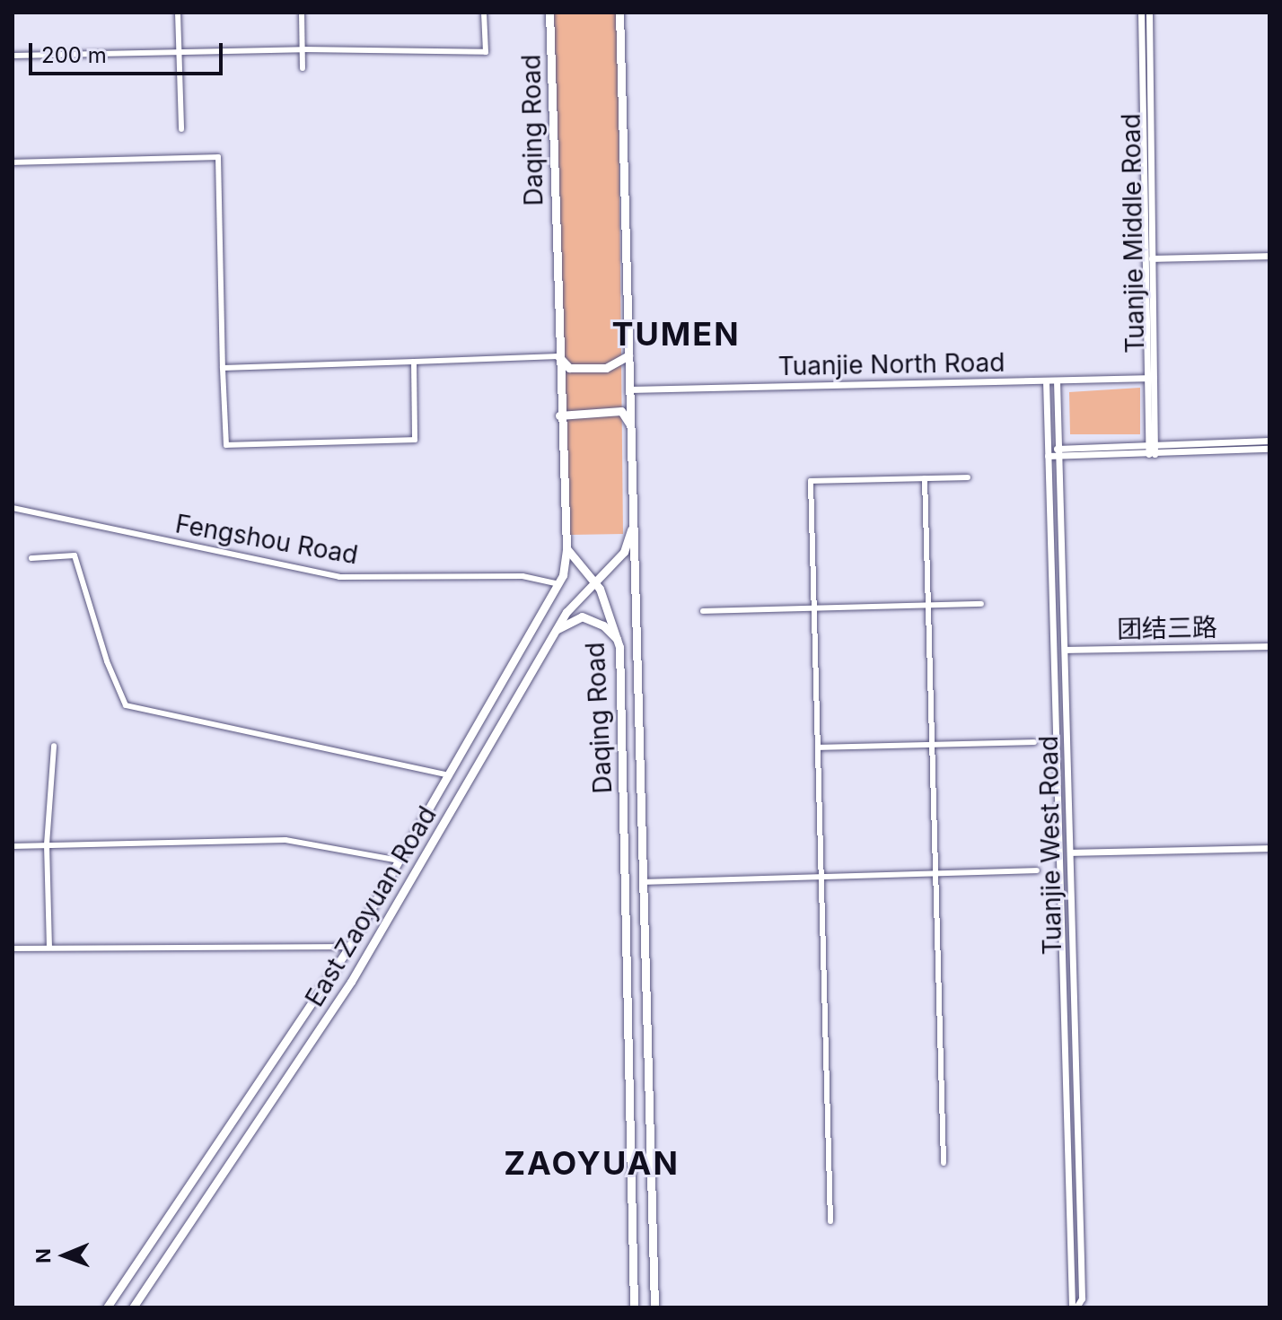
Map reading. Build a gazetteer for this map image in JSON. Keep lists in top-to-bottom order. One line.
{"streets":{"main road":["Daqing Road","East Zaoyuan Road"],"street":["Tuanjie Middle Road","Tuanjie North Road","Fengshou Road","团结三路","Tuanjie West Road"]},"crossings":[["Daqing Road","Tuanjie North Road"],["Daqing Road","East Zaoyuan Road"],["Tuanjie Middle Road","Tuanjie North Road"],["Tuanjie North Road","Tuanjie West Road"],["Fengshou Road","East Zaoyuan Road"],["团结三路","Tuanjie West Road"]],"districts":["TUMEN","ZAOYUAN"],"scale_bar":"200 m","north":"left"}
